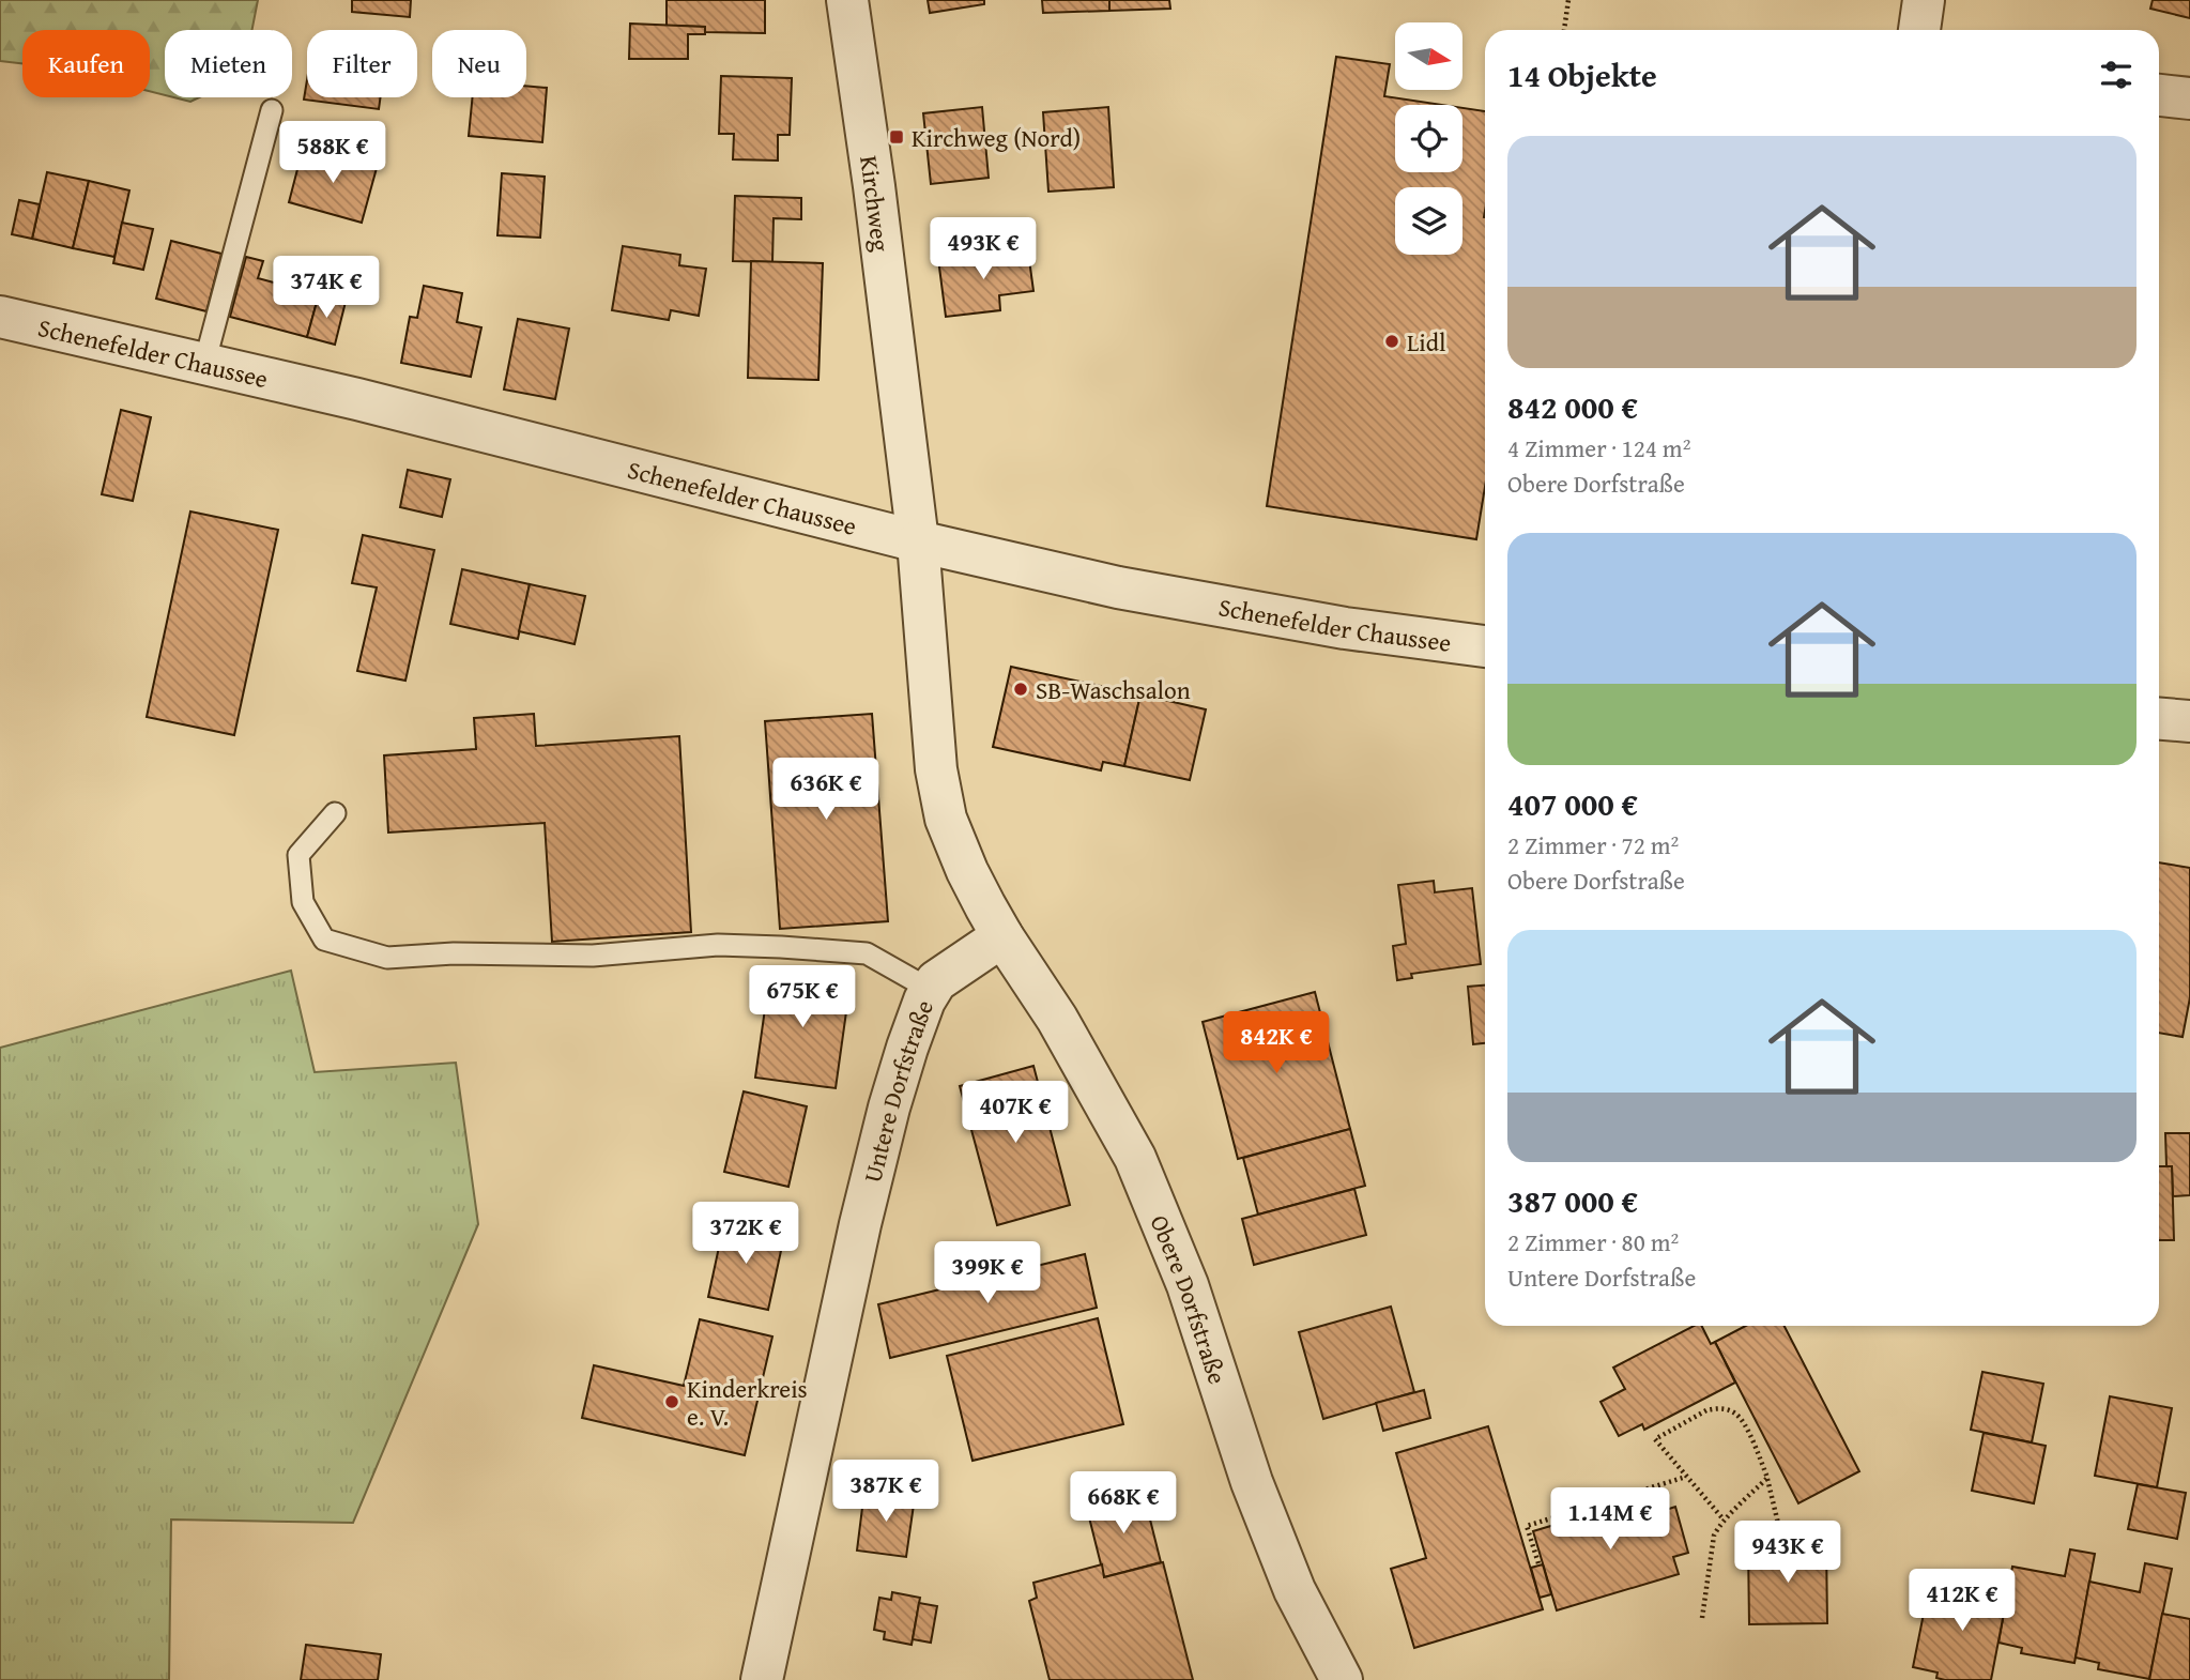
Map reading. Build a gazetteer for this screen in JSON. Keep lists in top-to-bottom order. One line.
{"streets":{"street":["Kirchweg","Schenefelder Chaussee","Untere Dorfstraße","Obere Dorfstraße"]},"crossings":[["Kirchweg","Schenefelder Chaussee"],["Untere Dorfstraße","Obere Dorfstraße"]],"places":{"transit":["Kirchweg (Nord)"],"other":["Lidl","SB-Waschsalon","Kinderkreis e. V."]},"north":"right","page":{"chip":["Kaufen","Mieten","Filter","Neu"],"heading":"14 Objekte","list":[{"name":"842 000 €","note":"4 Zimmer · 124 m² · Obere Dorfstraße"},{"name":"407 000 €","note":"2 Zimmer · 72 m² · Obere Dorfstraße"},{"name":"387 000 €","note":"2 Zimmer · 80 m² · Untere Dorfstraße"}],"price":["588K €","493K €","374K €","636K €","675K €","842K €","407K €","372K €","399K €","387K €","668K €","1.14M €","943K €","412K €"]}}
